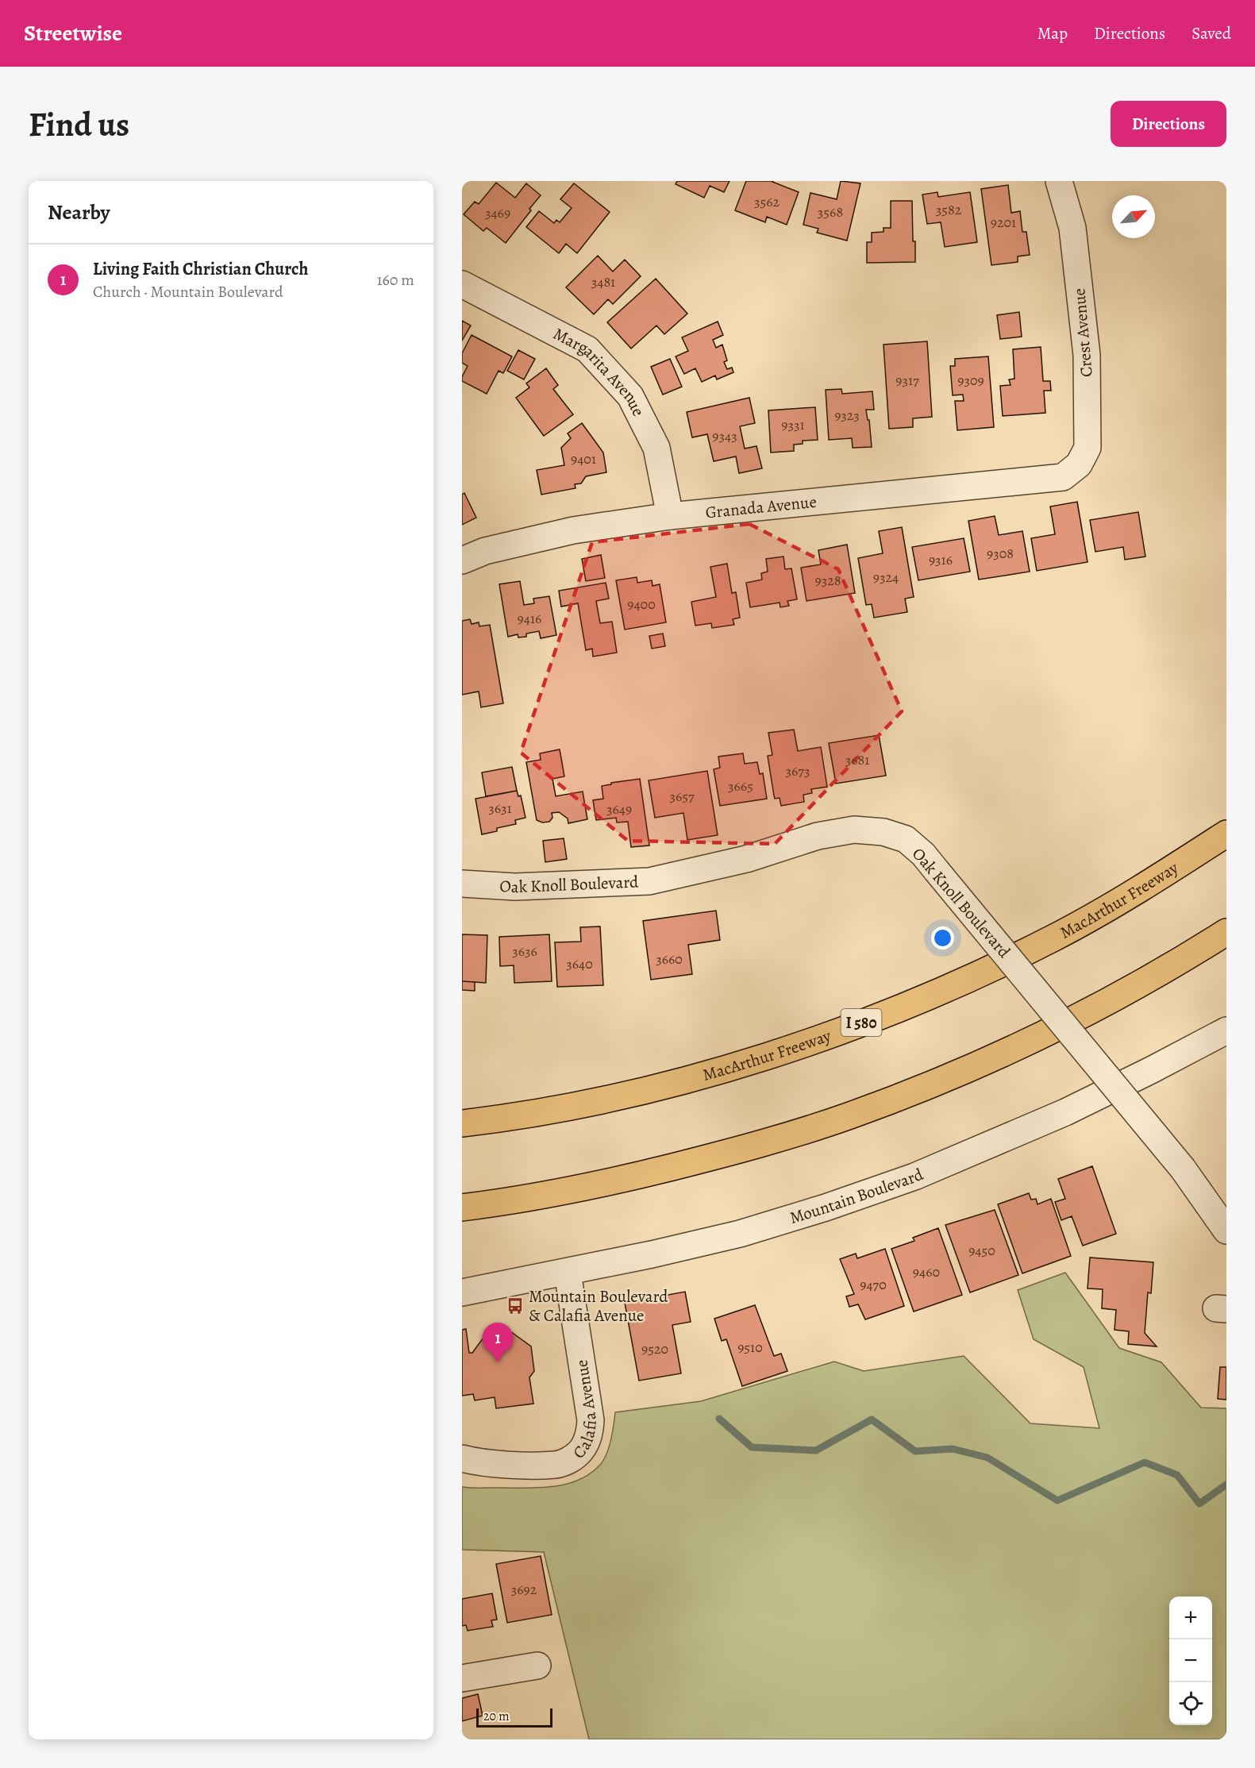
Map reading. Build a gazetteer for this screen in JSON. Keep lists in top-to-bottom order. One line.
{"streets":{"highway":["MacArthur Freeway","I 580"],"street":["Crest Avenue","Margarita Avenue","Granada Avenue","Oak Knoll Boulevard","Mountain Boulevard","Calafia Avenue"]},"crossings":[["Crest Avenue","Granada Avenue"],["Margarita Avenue","Granada Avenue"],["Mountain Boulevard","Calafia Avenue"]],"places":{"bus stop":["Mountain Boulevard & Calafia Avenue"]},"house_numbers":["3562","3582","3568","3469","9201","3481","9317","9309","9323","9331","9343","9401","9308","9316","9324","9328","9400","9416","3681","3673","3665","3657","3631","3649","3636","3660","3640","9450","9460","9470","9510","9520","3692"],"scale_bar":"20 m","north":"top right","page":{"header":"Streetwise","nav":["Map","Directions","Saved"],"buttons":"Directions","title":"Find us","heading":"Nearby","list":[{"mark":"1","name":"Living Faith Christian Church","note":"Church · Mountain Boulevard","value":"160 m"}],"pins":"1","map_buttons":["+","−"],"scale":"20 m"}}
